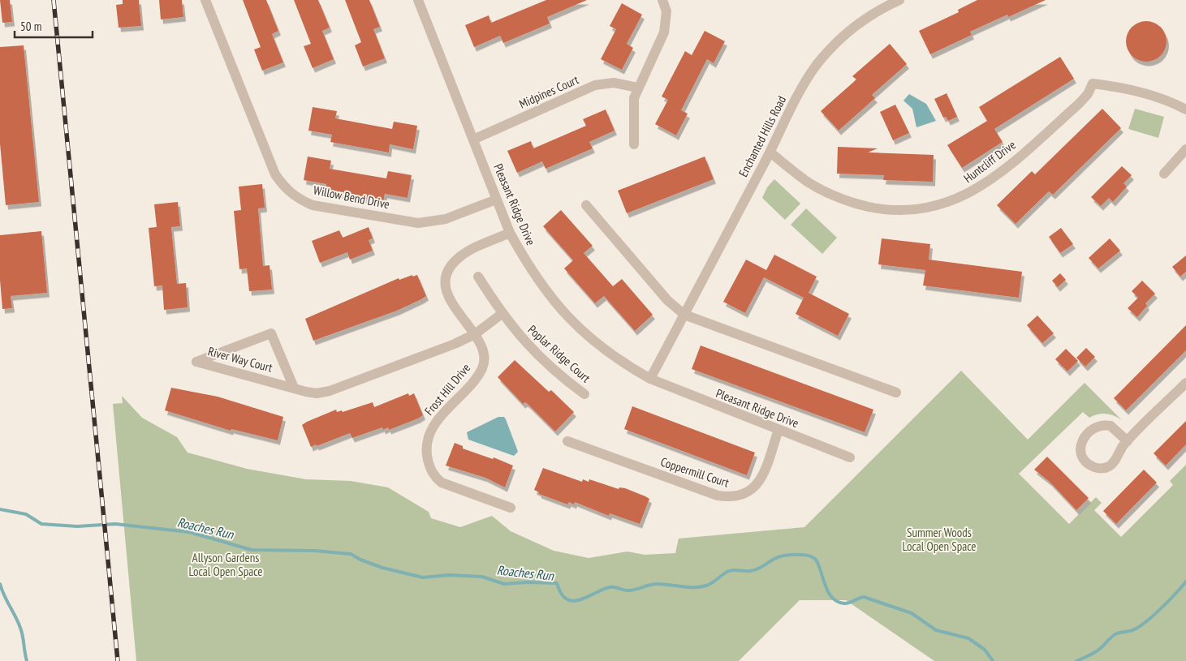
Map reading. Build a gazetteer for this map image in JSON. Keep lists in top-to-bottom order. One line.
{"streets":{"street":["Midpines Court","Enchanted Hills Road","Huntcliff Drive","Willow Bend Drive","Pleasant Ridge Drive","Poplar Ridge Court","River Way Court","Frost Hill Drive","Coppermill Court"]},"crossings":[["Midpines Court","Pleasant Ridge Drive"],["Enchanted Hills Road","Huntcliff Drive"],["Enchanted Hills Road","Pleasant Ridge Drive"],["Willow Bend Drive","Pleasant Ridge Drive"],["Pleasant Ridge Drive","Frost Hill Drive"],["Pleasant Ridge Drive","Coppermill Court"],["River Way Court","Frost Hill Drive"]],"water":["Roaches Run"],"parks":["Summer Woods Local Open Space","Allyson Gardens Local Open Space"],"scale_bar":"50 m"}
